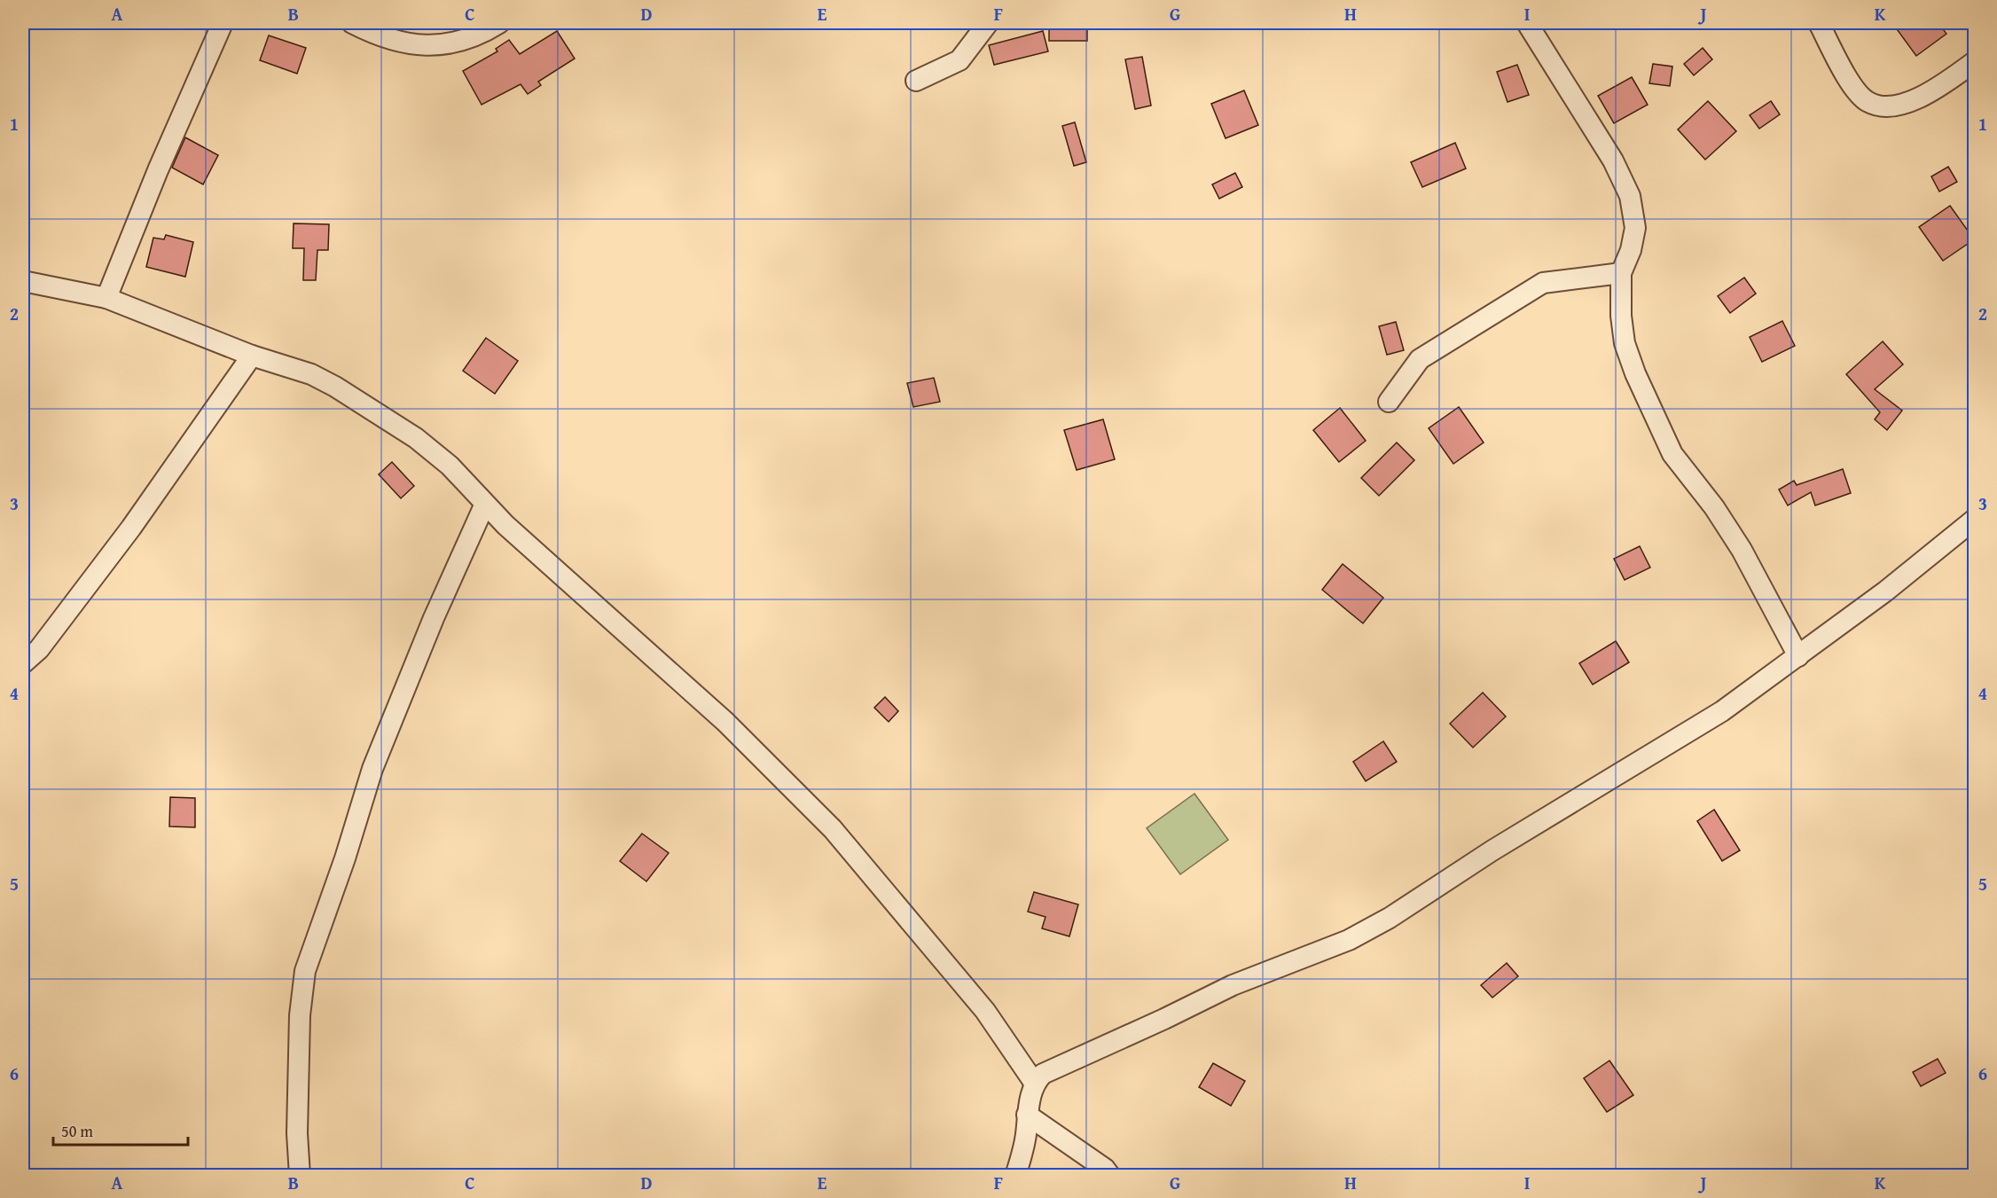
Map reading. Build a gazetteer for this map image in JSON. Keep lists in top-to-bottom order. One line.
{"scale_bar":"50 m","grid":{"columns":["A","B","C","D","E","F","G","H","I","J","K"],"rows":["1","2","3","4","5","6"]}}
